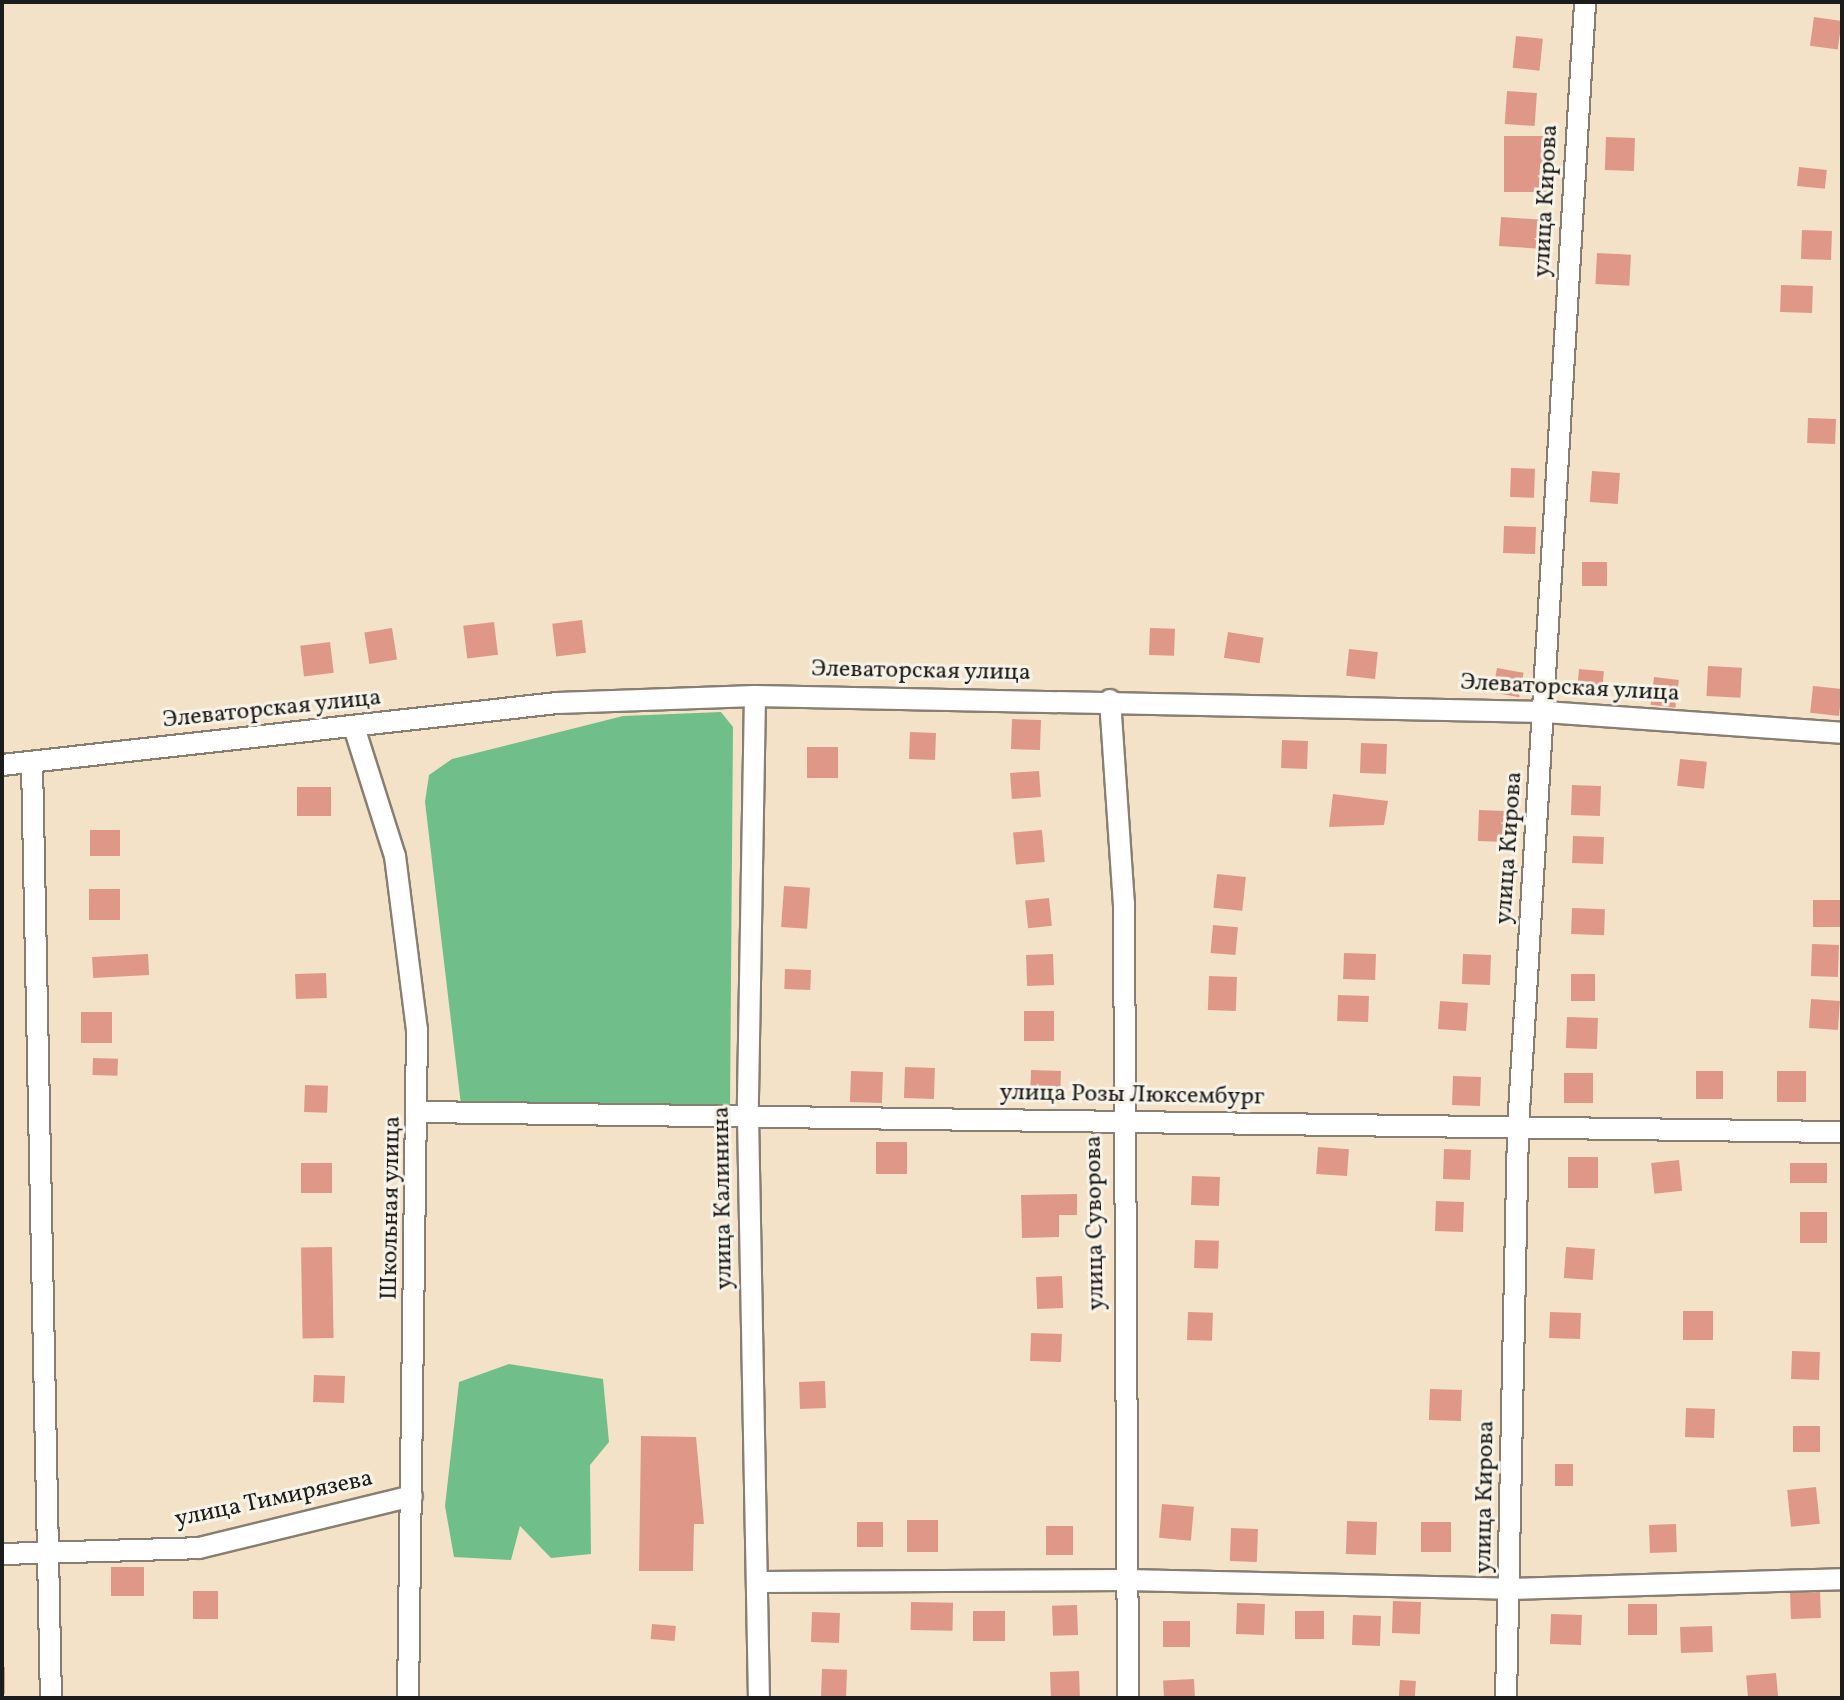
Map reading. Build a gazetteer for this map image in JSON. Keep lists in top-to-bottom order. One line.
{"streets":{"street":["улица Кирова","Элеваторская улица","улица Розы Люксембург","улица Калинина","Школьная улица","улица Суворова","улица Тимирязева"]},"crossings":[["улица Кирова","Элеваторская улица"],["улица Кирова","улица Розы Люксембург"],["Элеваторская улица","улица Калинина"],["Элеваторская улица","Школьная улица"],["Элеваторская улица","улица Суворова"],["улица Розы Люксембург","улица Калинина"],["улица Розы Люксембург","Школьная улица"],["улица Розы Люксембург","улица Суворова"],["Школьная улица","улица Тимирязева"]]}
